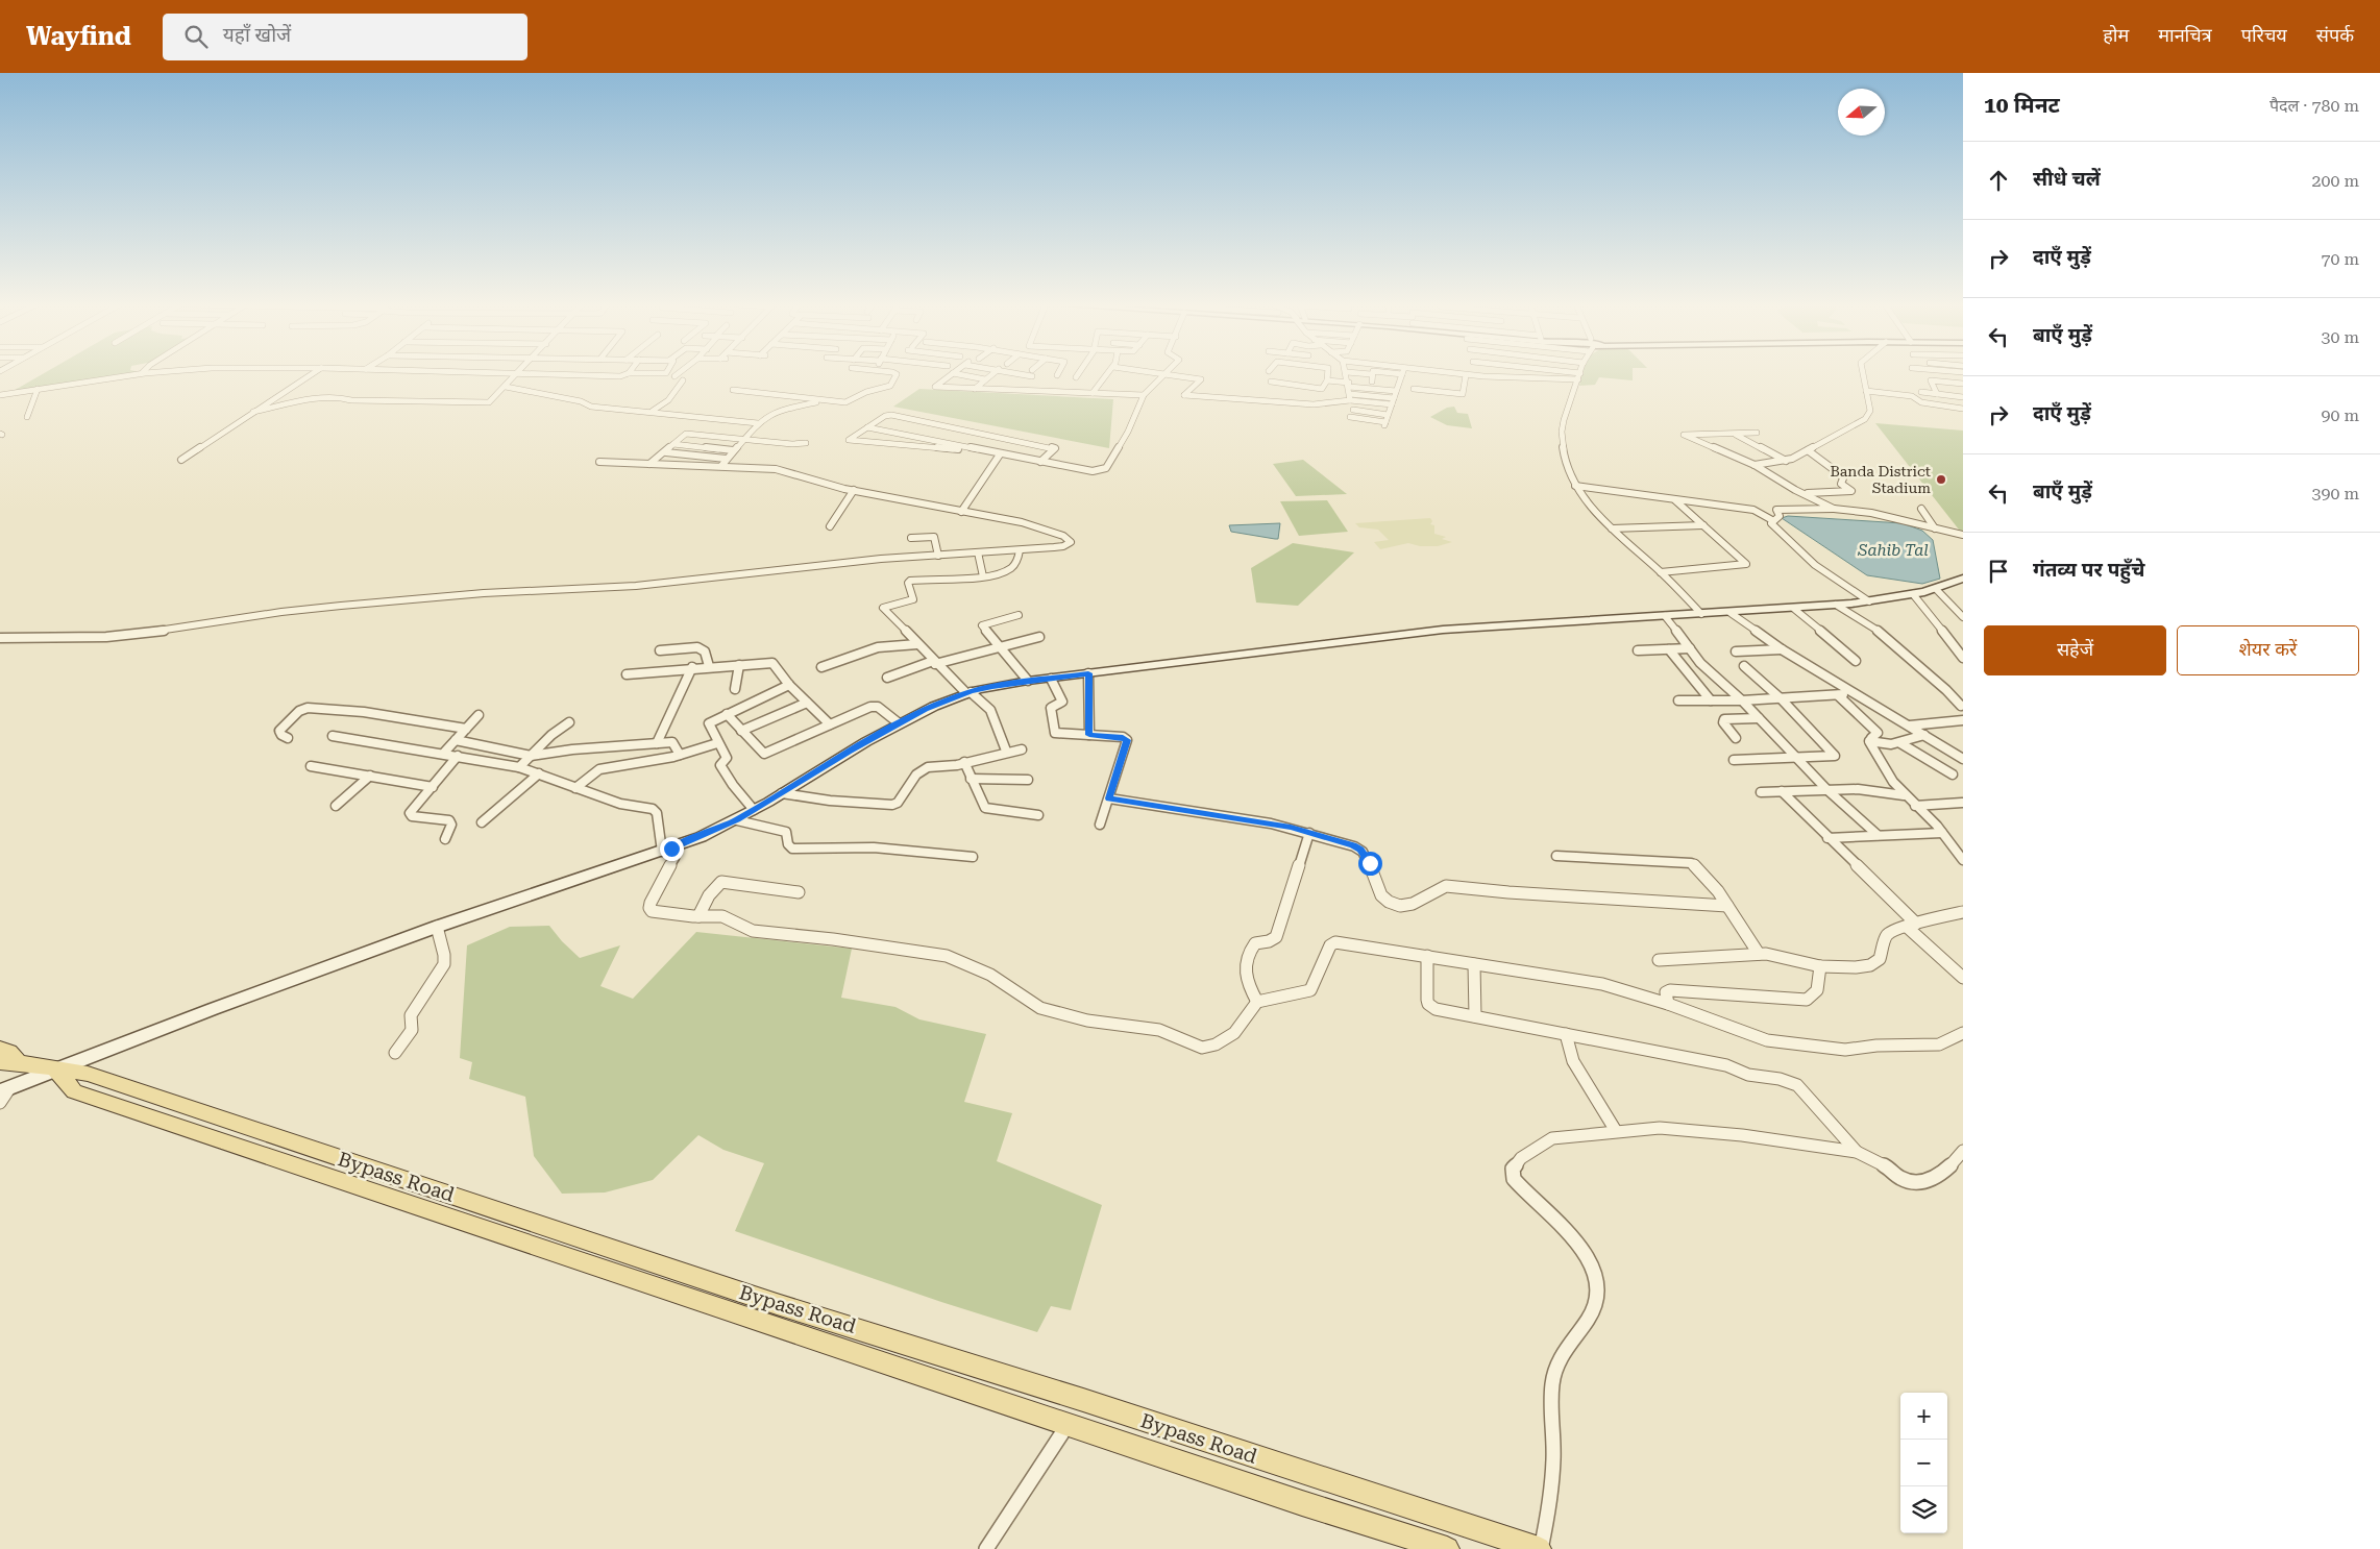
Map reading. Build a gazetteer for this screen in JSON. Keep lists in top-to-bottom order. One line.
{"streets":{"main road":["Bypass Road"]},"water":["Sahib Tal"],"places":["Banda District Stadium"],"north":"left","page":{"header":"Wayfind","search":"यहाँ खोजें","nav":["होम","मानचित्र","परिचय","संपर्क"],"heading":["10 मिनट","पैदल · 780 m"],"list":[["सीधे चलें","200 m"],["दाएँ मुड़ें","70 m"],["बाएँ मुड़ें","30 m"],["दाएँ मुड़ें","90 m"],["बाएँ मुड़ें","390 m"],"गंतव्य पर पहुँचे"],"buttons":["सहेजें","शेयर करें"],"map_buttons":["+","−"]}}
